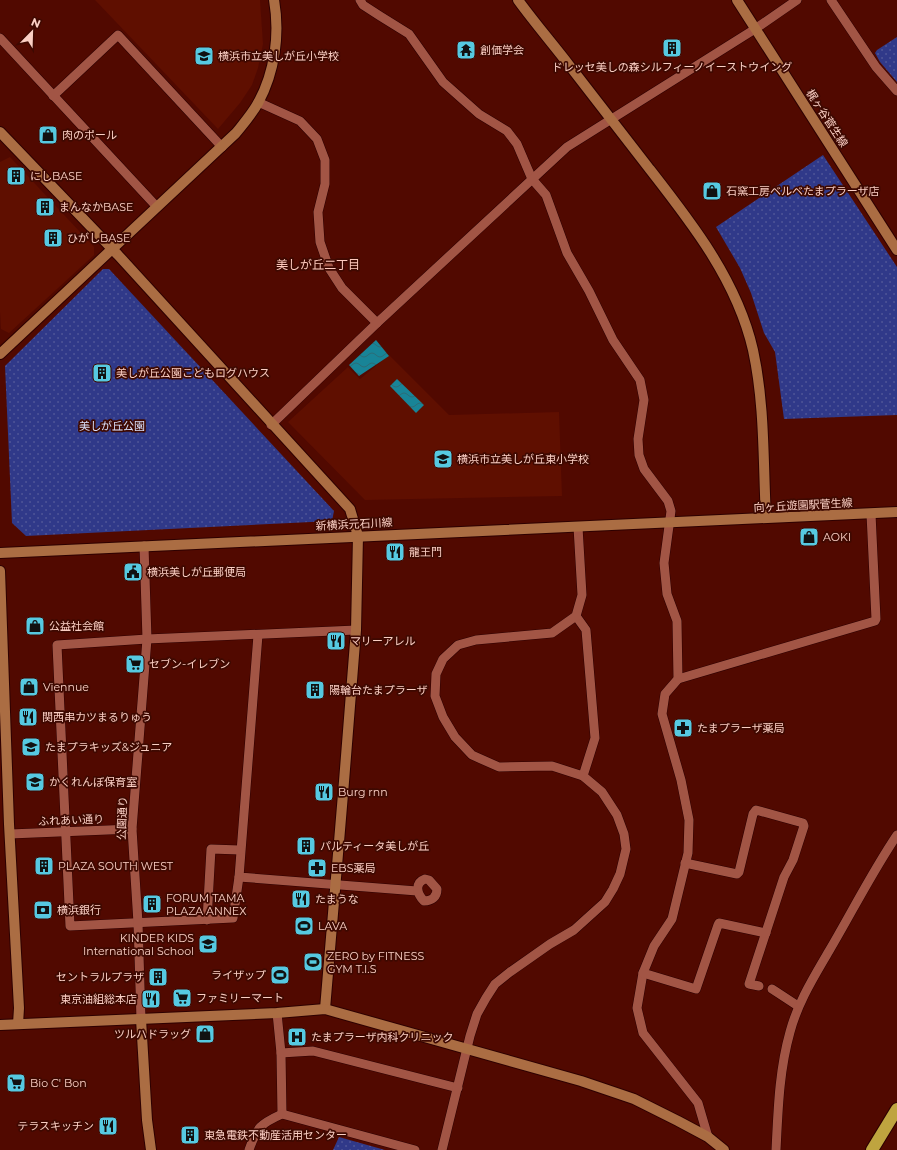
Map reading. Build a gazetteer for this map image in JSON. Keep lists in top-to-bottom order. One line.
{"streets":{"street":["梶ヶ谷菅生線","向ヶ丘遊園駅菅生線","新横浜元石川線","公園通り","ふれあい通り"]},"crossings":[["向ヶ丘遊園駅菅生線","新横浜元石川線"],["新横浜元石川線","公園通り"],["公園通り","ふれあい通り"]],"districts":["美しが丘二丁目"],"parks":["美しが丘公園"],"places":{"building":["ドレッセ美しの森シルフィーノイーストウイング","にしBASE","まんなかBASE","ひがしBASE","美しが丘公園こどもログハウス","陽輪台たまプラーザ","パルティータ美しが丘","PLAZA SOUTH WEST","FORUM TAMA PLAZA ANNEX","セントラルプラザ","東急電鉄不動産活用センター"],"temple":["創価学会"],"school or university":["横浜市立美しが丘小学校","横浜市立美しが丘東小学校","たまプラキッズ&ジュニア","かくれんぼ保育室","KINDER KIDS International School"],"shop":["肉のポール","石窯工房ベルベたまプラーザ店","AOKI","公益社会館","Viennue","ツルハドラッグ"],"restaurant":["龍王門","マリーアレル","関西串カツまるりゅう","Burg rnn","たまうな","東京油組総本店","テラスキッチン"],"public building":["横浜美しが丘郵便局"],"supermarket":["セブン-イレブン","ファミリーマート","Bio C' Bon"],"pharmacy":["たまプラーザ薬局","EBS薬局"],"bank":["横浜銀行"],"sports":["LAVA","ZERO by FITNESS GYM T.I.S","ライザップ"],"hospital":["たまプラーザ内科クリニック"]},"north":"top right"}
